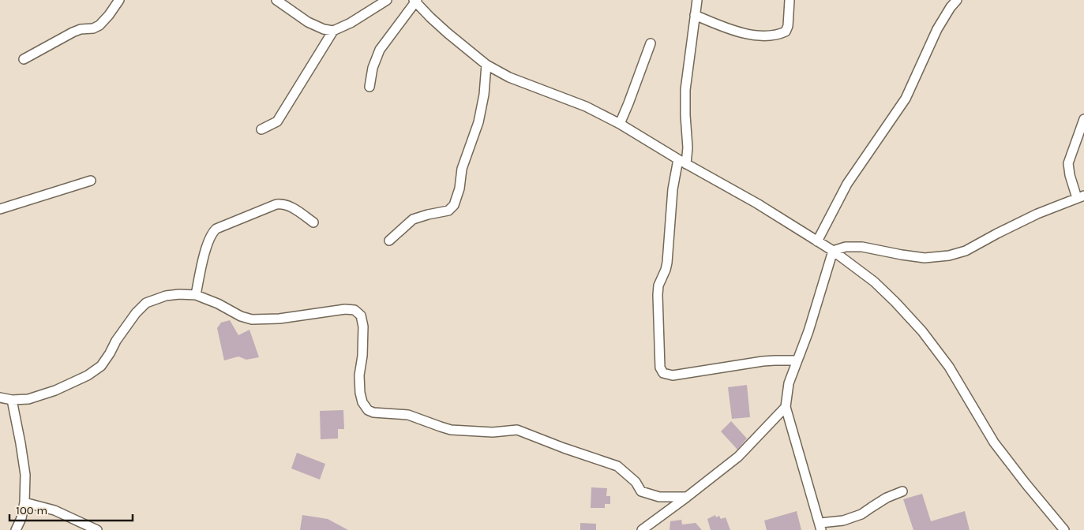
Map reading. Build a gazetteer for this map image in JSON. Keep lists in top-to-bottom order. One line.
{"scale_bar":"100 m"}
